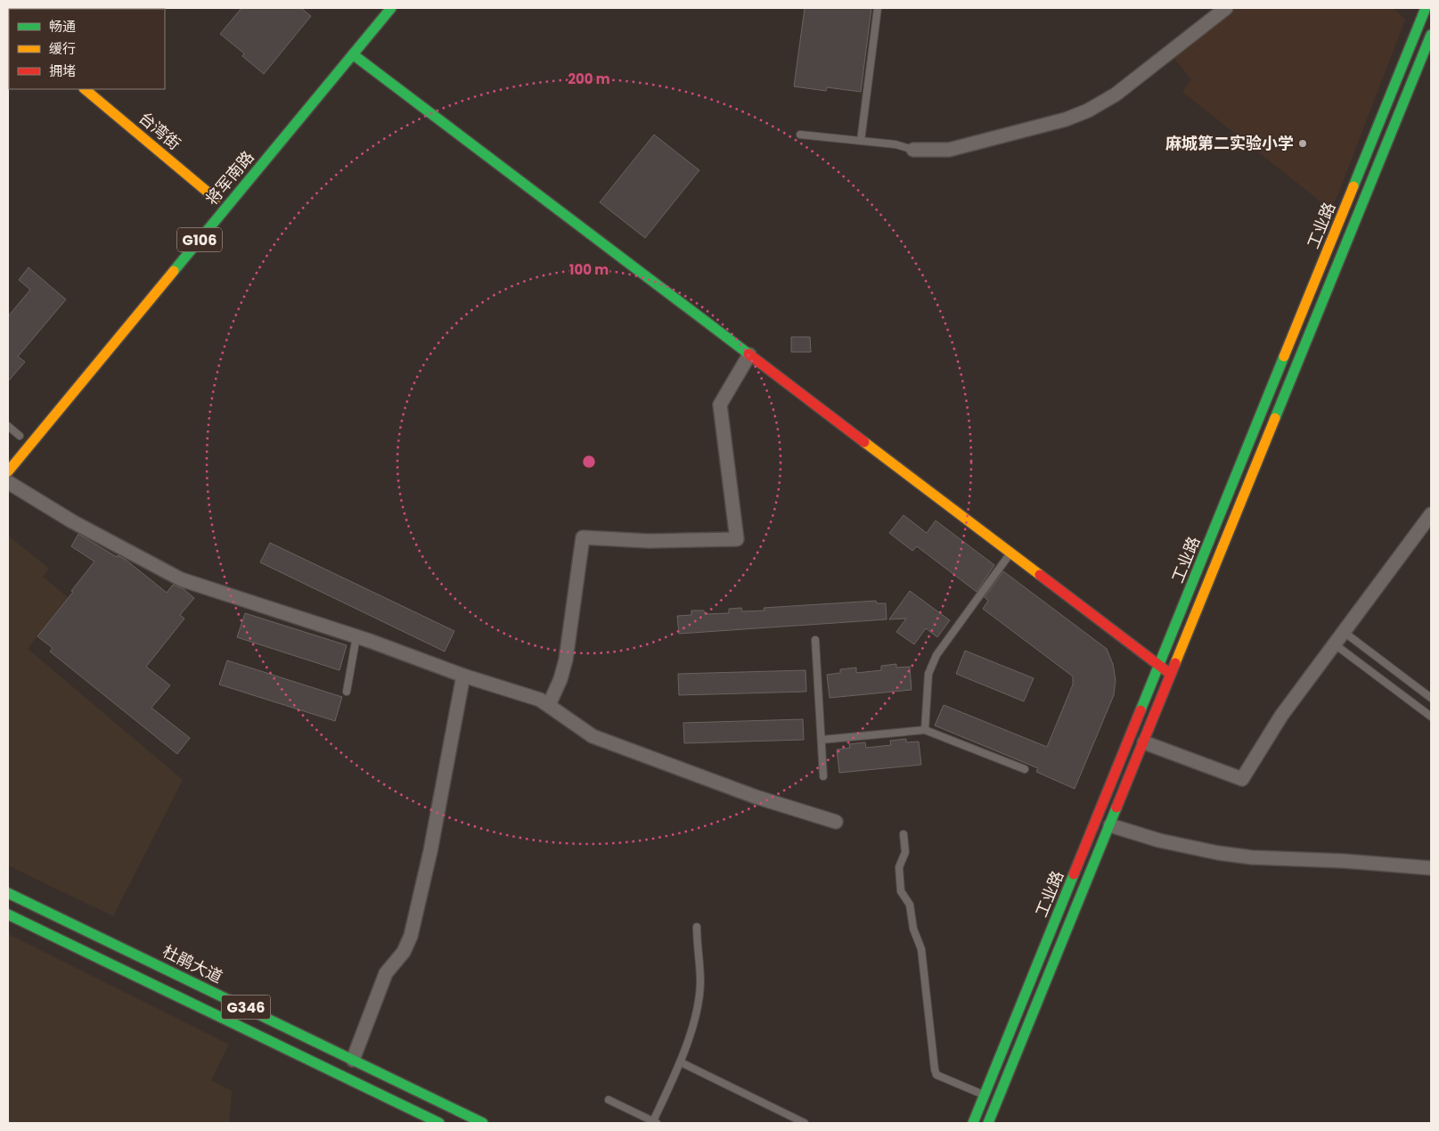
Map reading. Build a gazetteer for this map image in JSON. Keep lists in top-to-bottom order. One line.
{"streets":{"main road":["台湾街","将军南路","工业路","G106","杜鹃大道","G346"]},"places":["麻城第二实验小学"],"legend":["畅通","缓行","拥堵"],"rings":["200 m","100 m"]}
